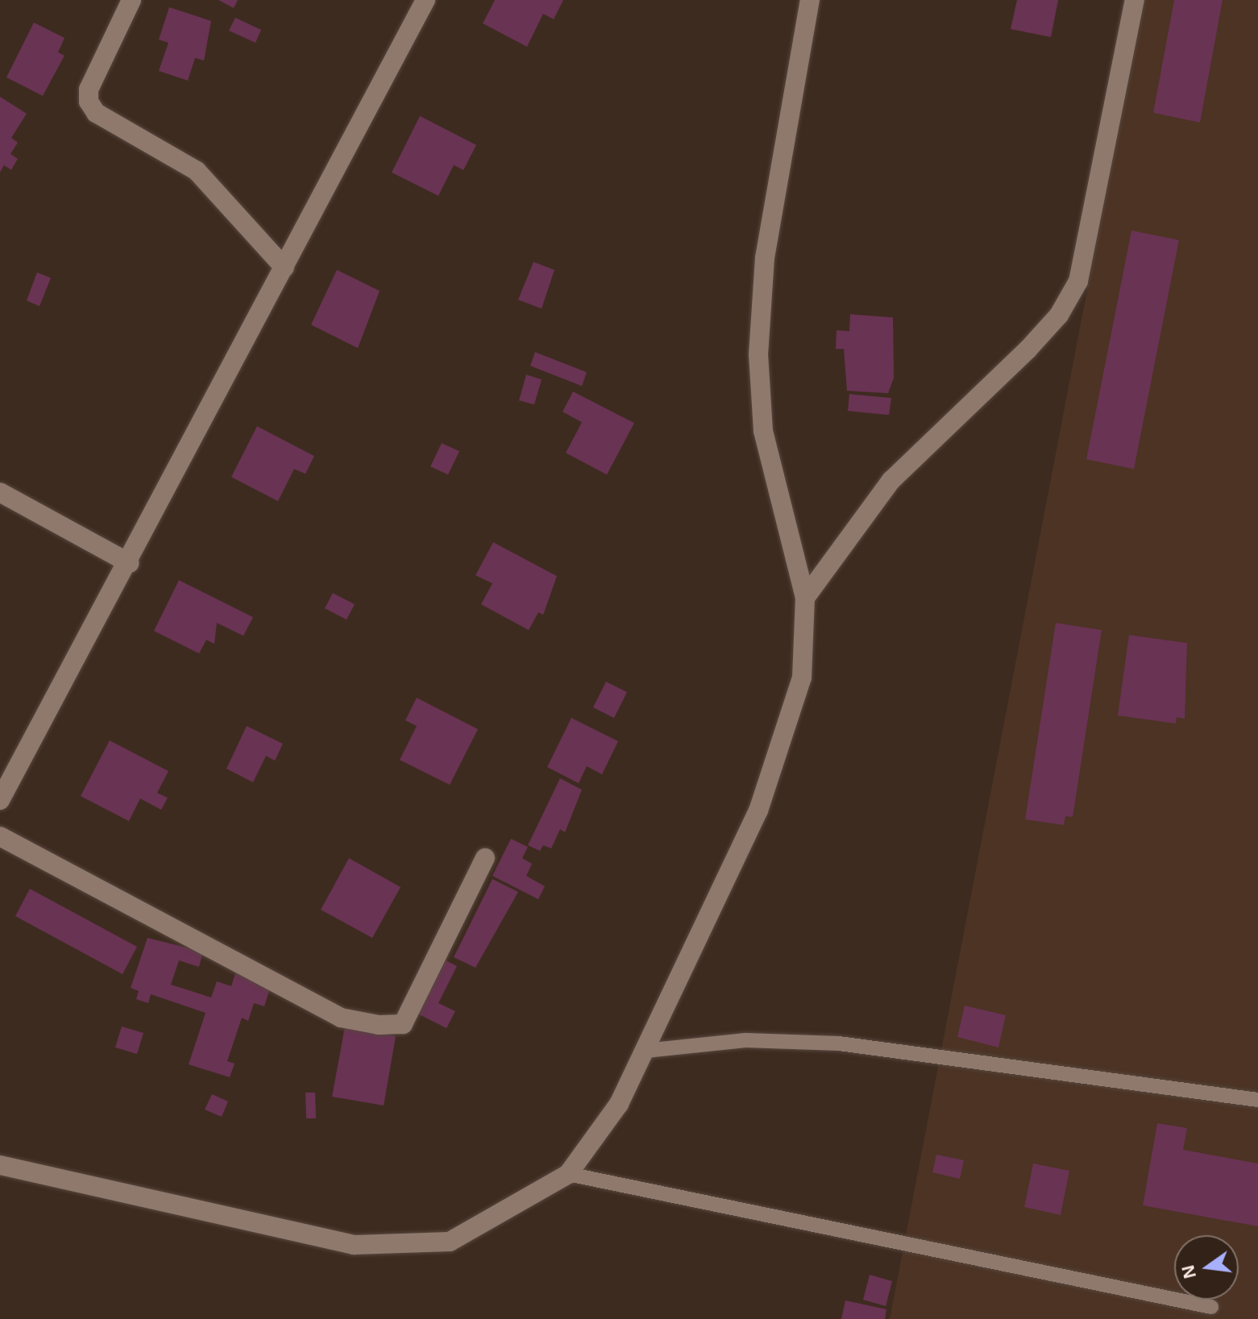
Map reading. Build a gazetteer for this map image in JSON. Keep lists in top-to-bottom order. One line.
{"north":"left"}
